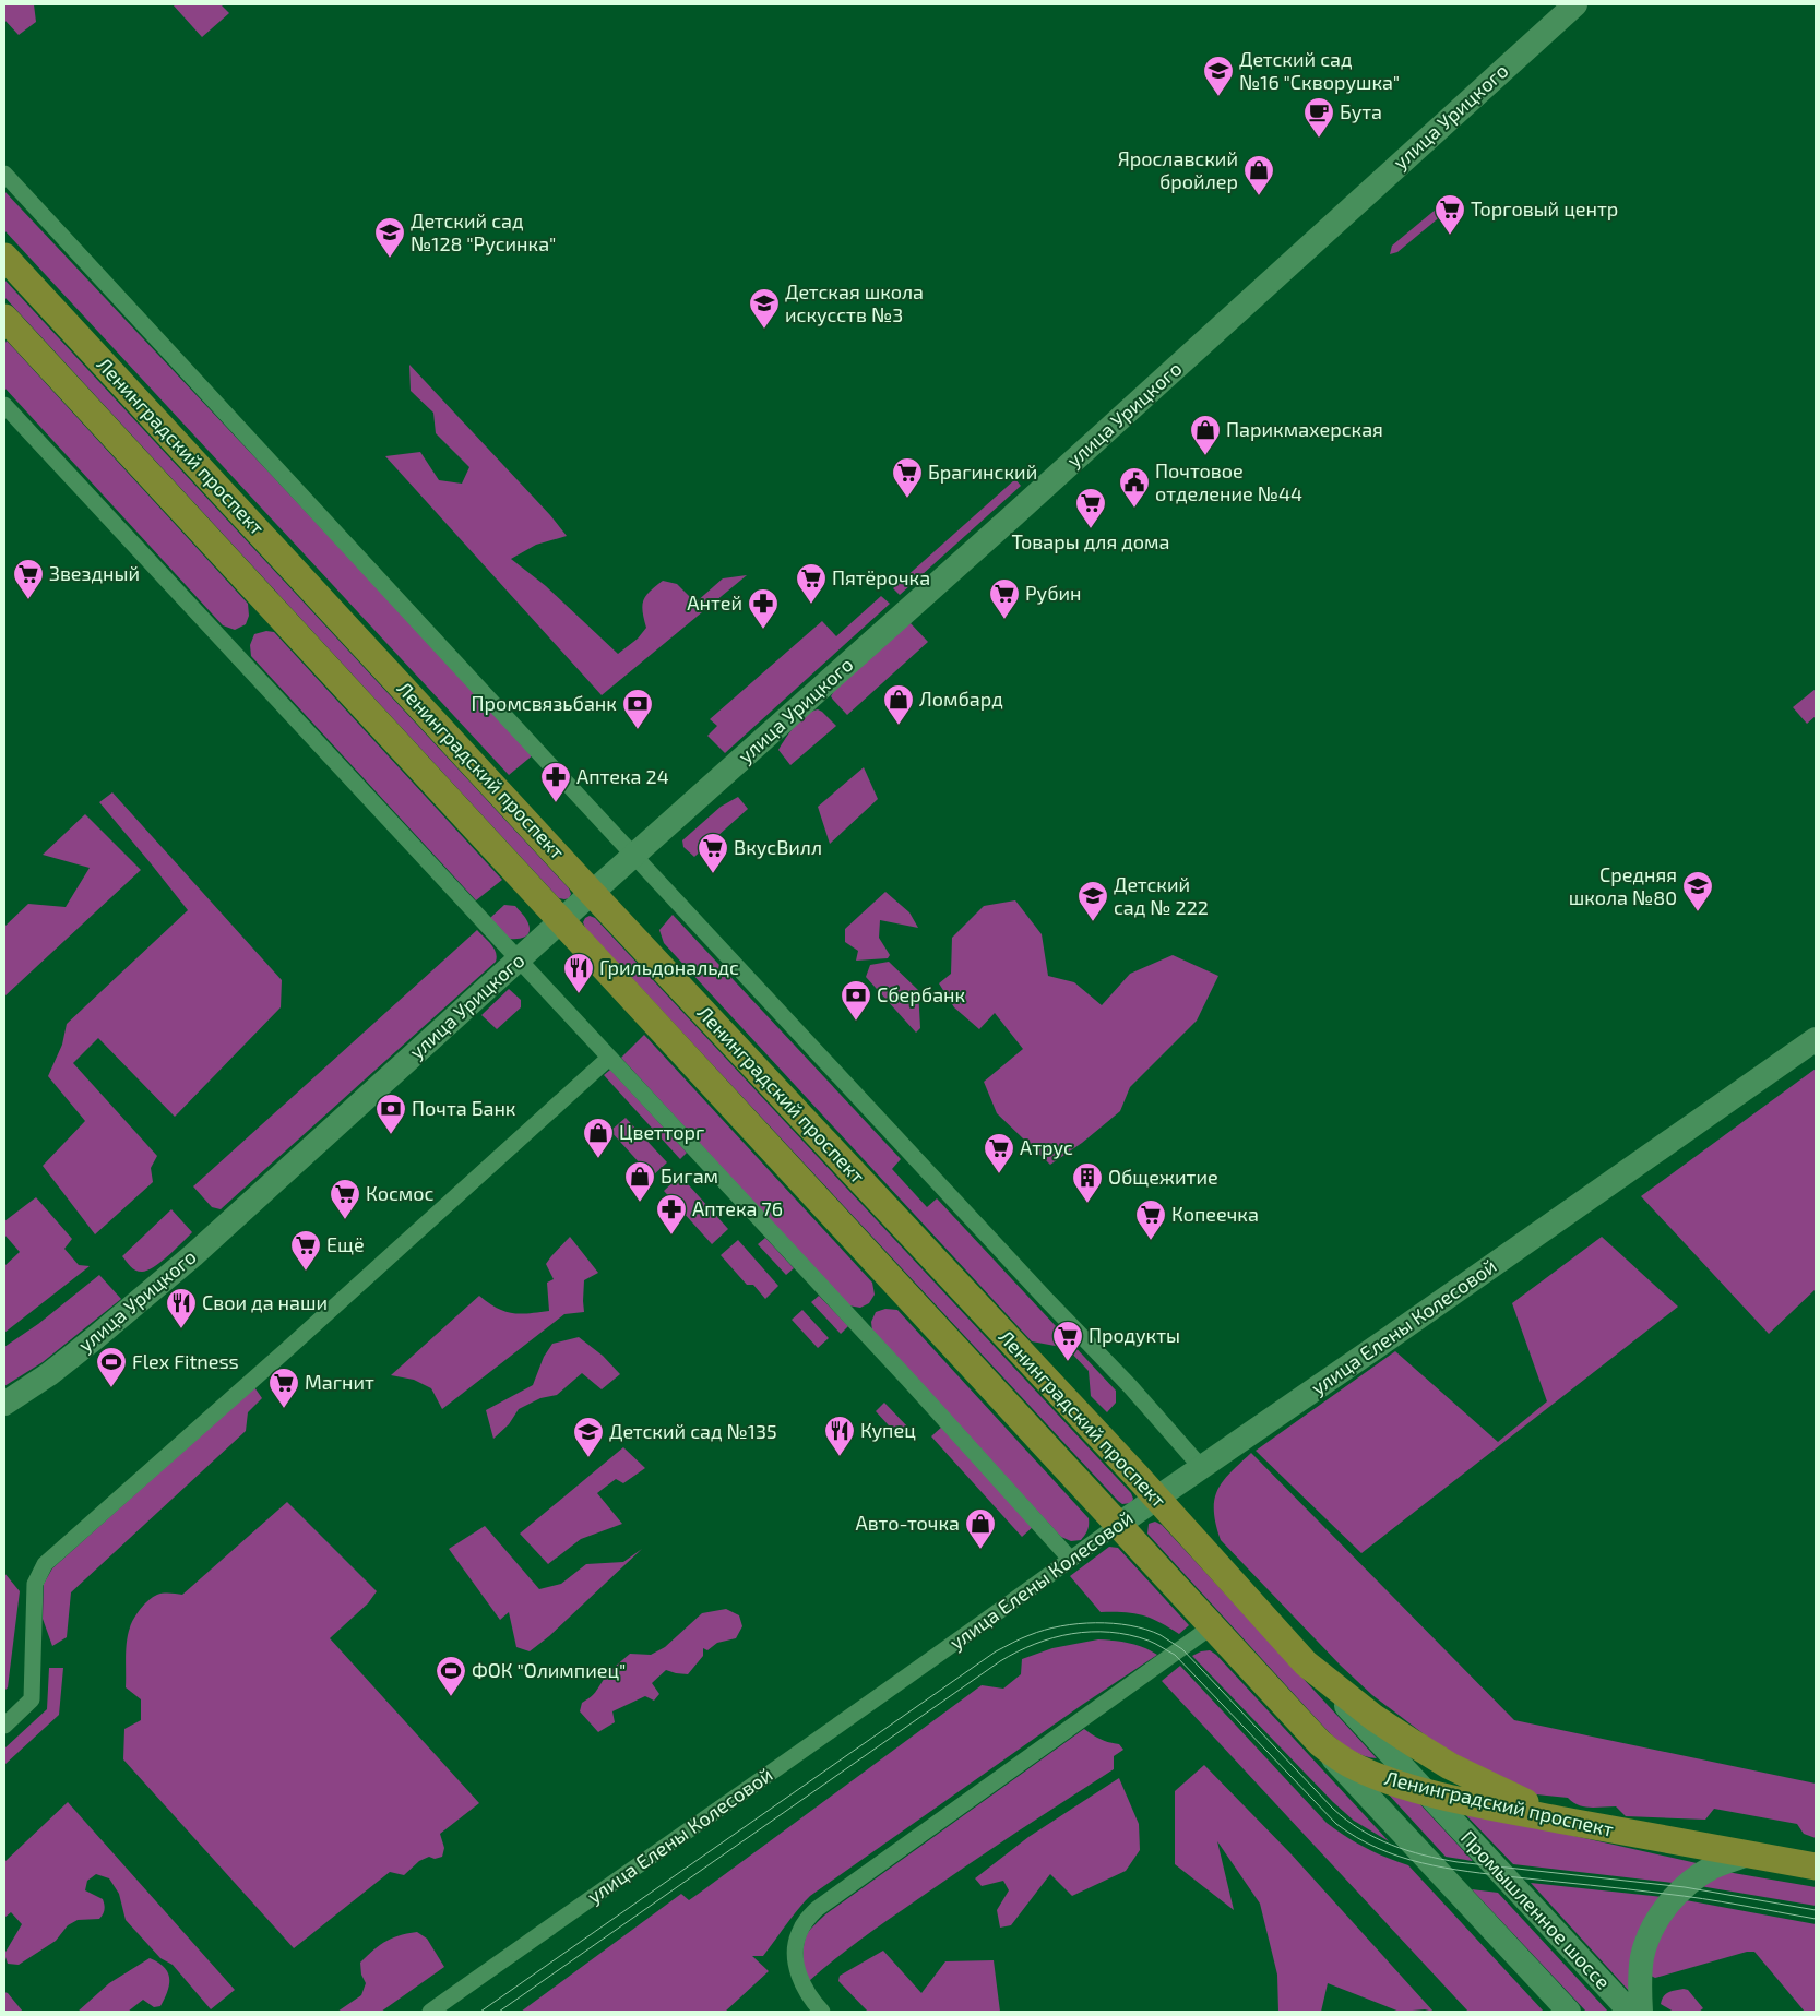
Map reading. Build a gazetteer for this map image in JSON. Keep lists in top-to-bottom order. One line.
{"streets":{"main road":["Ленинградский проспект"],"street":["улица Урицкого","улица Елены Колесовой","Промышленное шоссе"]},"crossings":[["улица Урицкого","Ленинградский проспект"],["Ленинградский проспект","улица Елены Колесовой"],["Ленинградский проспект","Промышленное шоссе"]],"places":{"school or university":["Детский сад №16 \"Скворушка\"","Детский сад №128 \"Русинка\"","Детская школа искусств №3","Средняя школа №80","Детский сад № 222","Детский сад №135"],"cafe":["Бута"],"shop":["Ярославский бройлер","Парикмахерская","Ломбард","Цветторг","Бигам","Авто-точка"],"supermarket":["Торговый центр","Брагинский","Товары для дома","Звездный","Пятёрочка","Рубин","ВкусВилл","Атрус","Космос","Копеечка","Ещё","Продукты","Магнит"],"public building":["Почтовое отделение №44"],"pharmacy":["Антей","Аптека 24","Аптека 76"],"bank":["Промсвязьбанк","Сбербанк","Почта Банк"],"restaurant":["Грильдональдс","Свои да наши","Купец"],"building":["Общежитие"],"sports":["Flex Fitness","ФОК \"Олимпиец\""]}}
